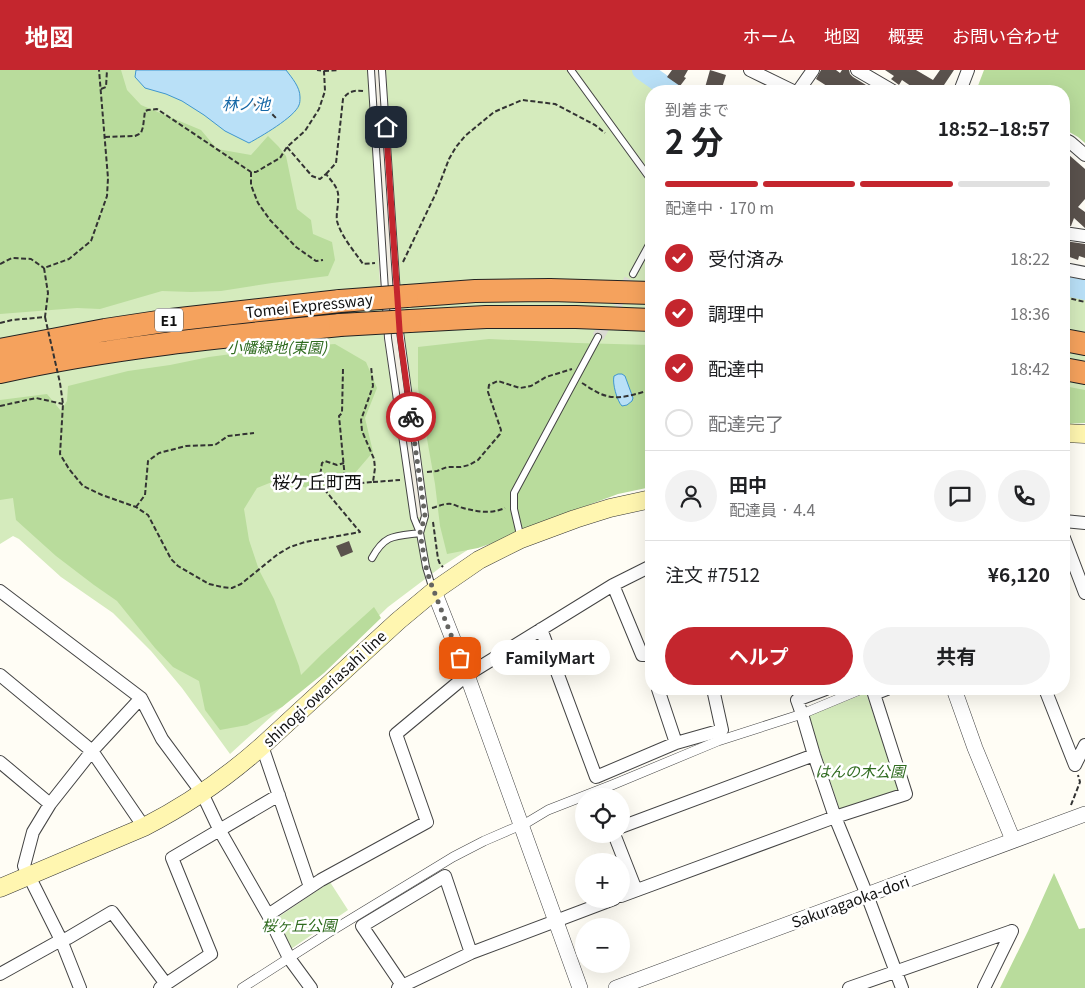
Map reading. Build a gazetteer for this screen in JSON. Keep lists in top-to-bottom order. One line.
{"streets":{"highway":["Tomei Expressway","E1"],"main road":["shinogi-owariasahi line"],"street":["Sakuragaoka-dori"]},"districts":["桜ケ丘町西"],"water":["林ノ池"],"parks":["小幡緑地(東園)","はんの木公園","桜ヶ丘公園"],"places":["FamilyMart"],"page":{"header":"地図","nav":["ホーム","地図","概要","お問い合わせ"],"heading":["2 分","到着まで","18:52–18:57"],"panel":["田中","配達員 · 4.4","注文 #7512","¥6,120"],"bar":"配達中 · 170 m","list":[["受付済み","18:22"],["調理中","18:36"],["配達中","18:42"],"配達完了"],"buttons":["ヘルプ","共有"],"bubble":"FamilyMart","map_buttons":["+","−"]}}
